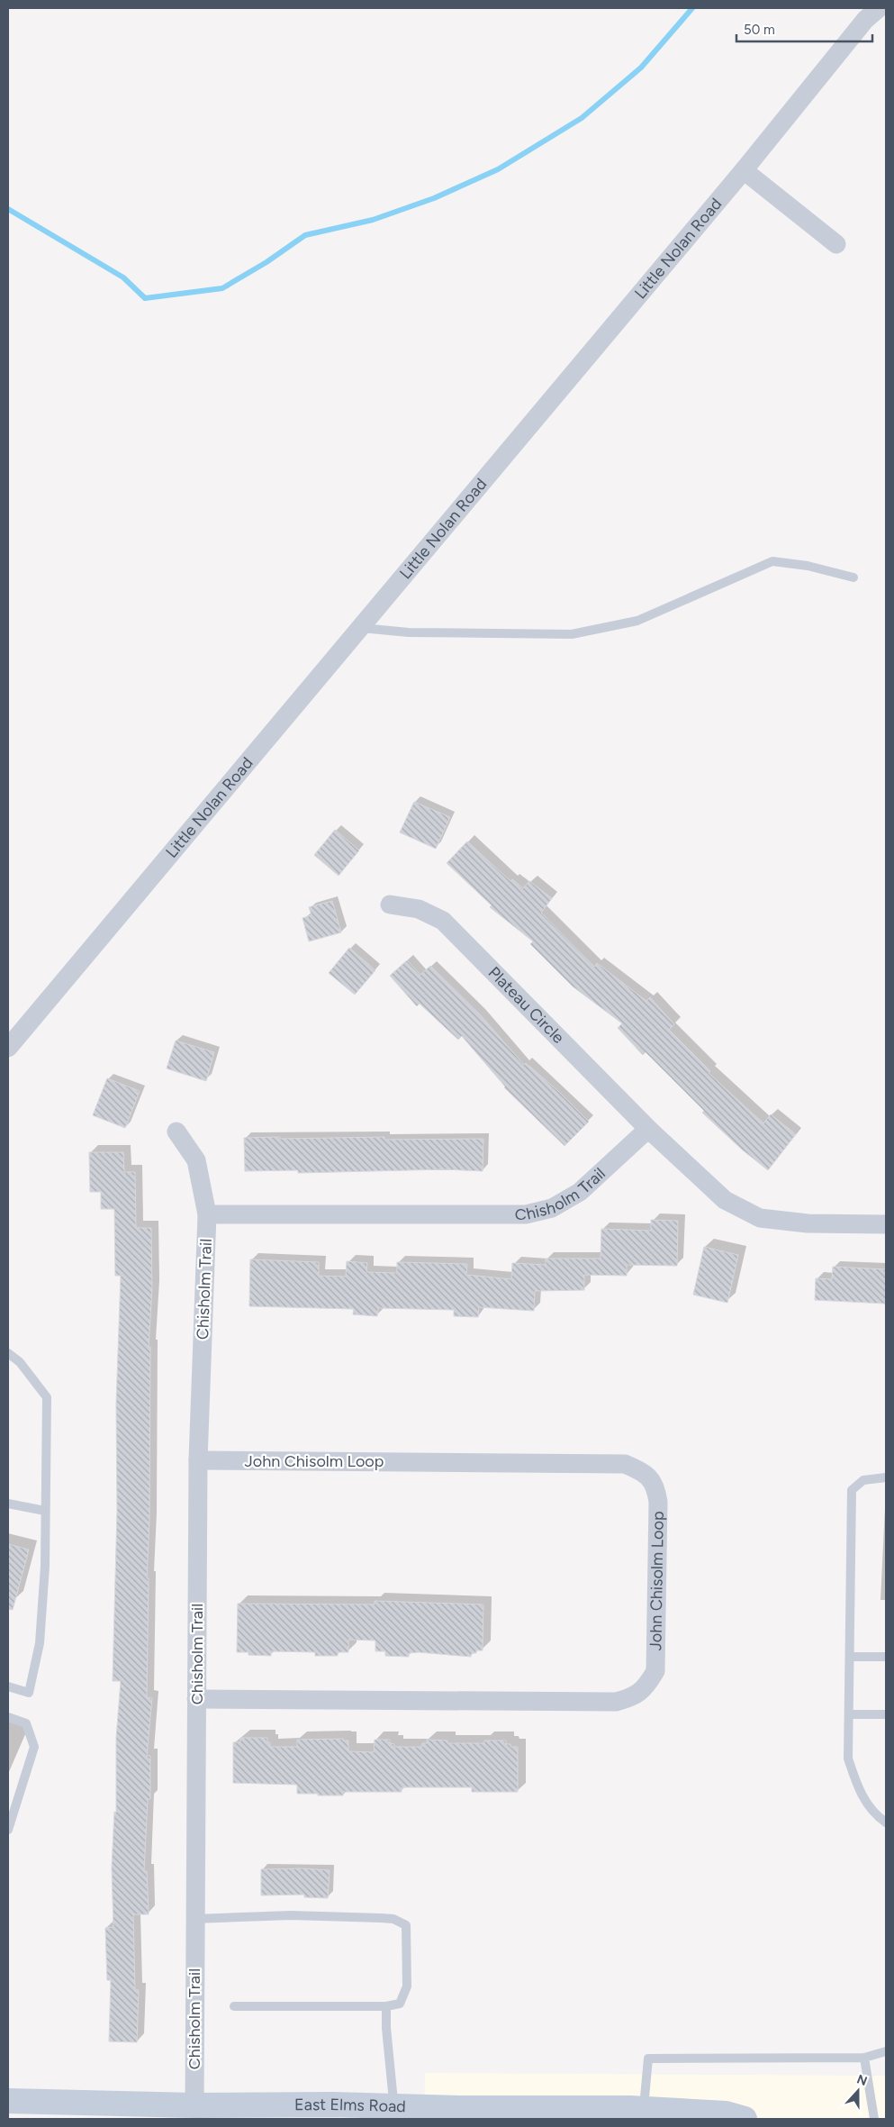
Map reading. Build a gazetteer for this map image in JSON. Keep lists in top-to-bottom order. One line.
{"streets":{"main road":["East Elms Road"],"street":["Little Nolan Road","Plateau Circle","Chisholm Trail","John Chisolm Loop"]},"crossings":[["Plateau Circle","Chisholm Trail"],["Chisholm Trail","John Chisolm Loop"],["Chisholm Trail","East Elms Road"]],"scale_bar":"50 m","north":"top"}
